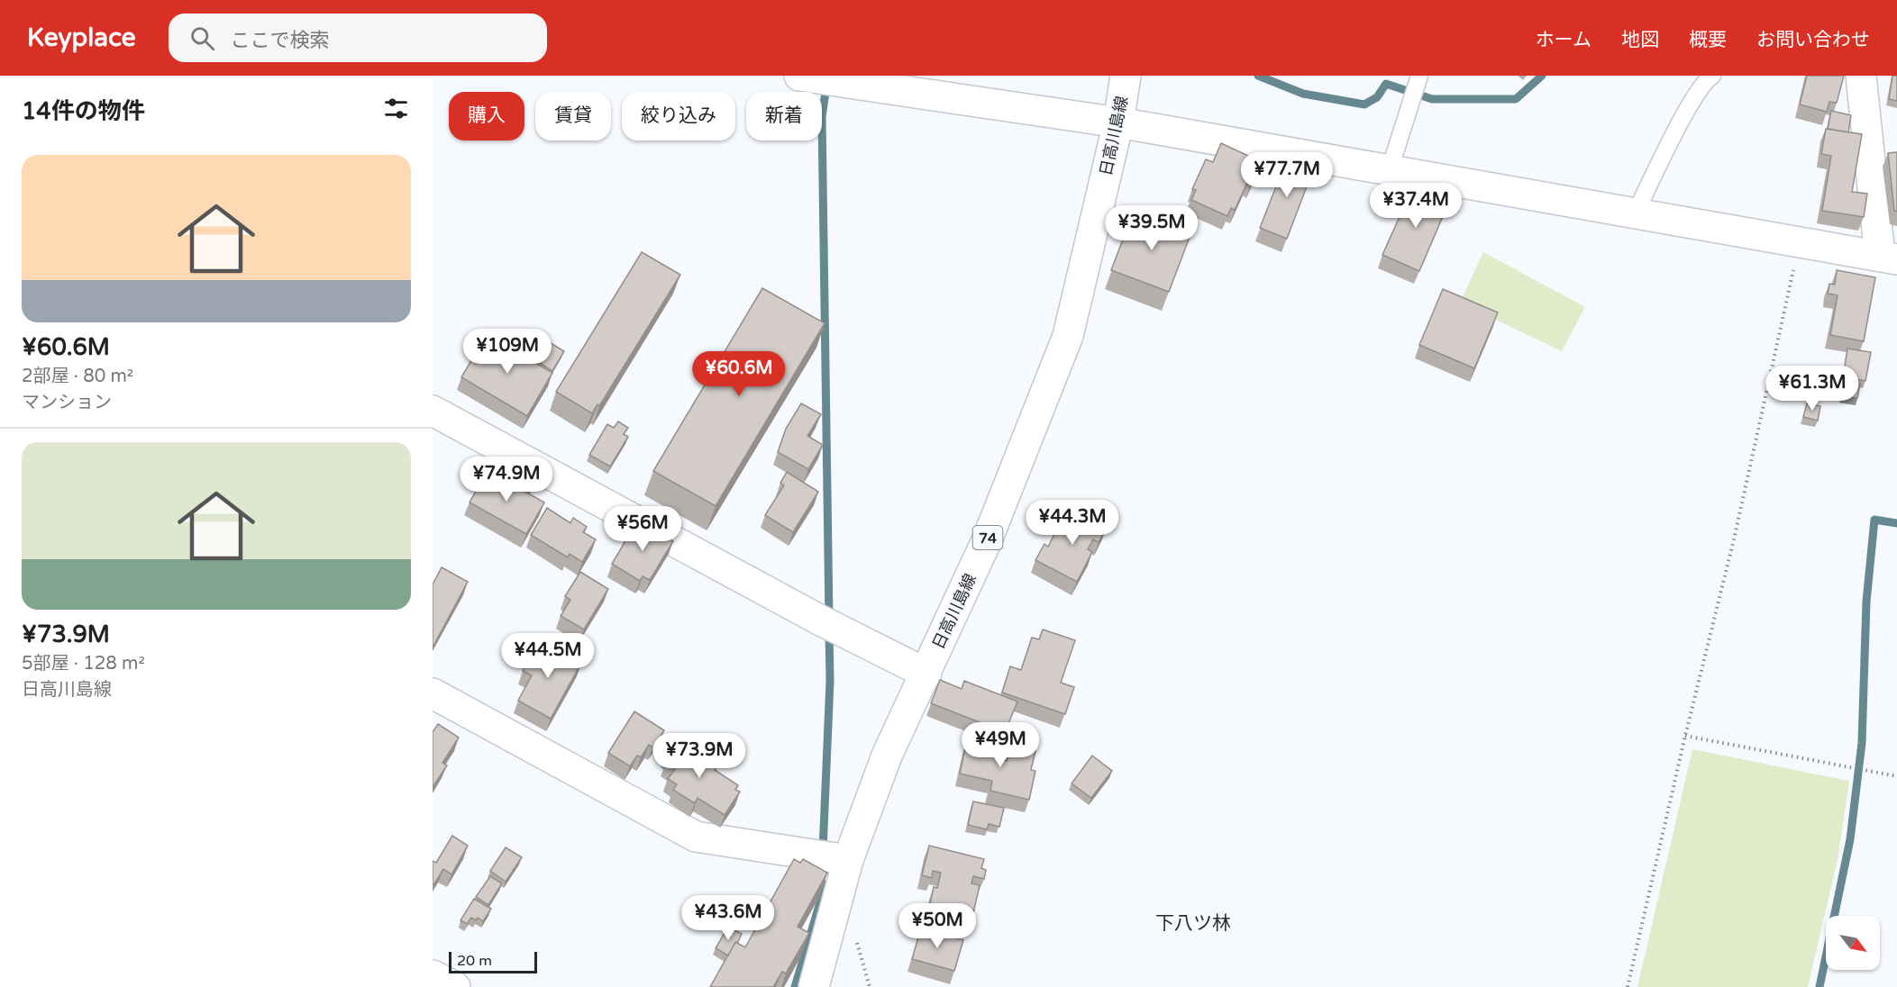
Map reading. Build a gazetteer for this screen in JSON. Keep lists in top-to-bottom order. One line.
{"streets":{"street":["日高川島線","74"]},"districts":["下八ツ林"],"scale_bar":"20 m","north":"bottom right","page":{"header":"Keyplace","search":"ここで検索","nav":["ホーム","地図","概要","お問い合わせ"],"heading":"14件の物件","chip":["購入","賃貸","絞り込み","新着"],"list":[{"name":"¥60.6M","note":"2部屋 · 80 m² · マンション"},{"name":"¥73.9M","note":"5部屋 · 128 m² · 日高川島線"}],"price":["¥77.7M","¥37.4M","¥39.5M","¥109M","¥60.6M","¥61.3M","¥74.9M","¥44.3M","¥56M","¥44.5M","¥49M","¥73.9M","¥43.6M","¥50M"],"scale":"20 m"}}
